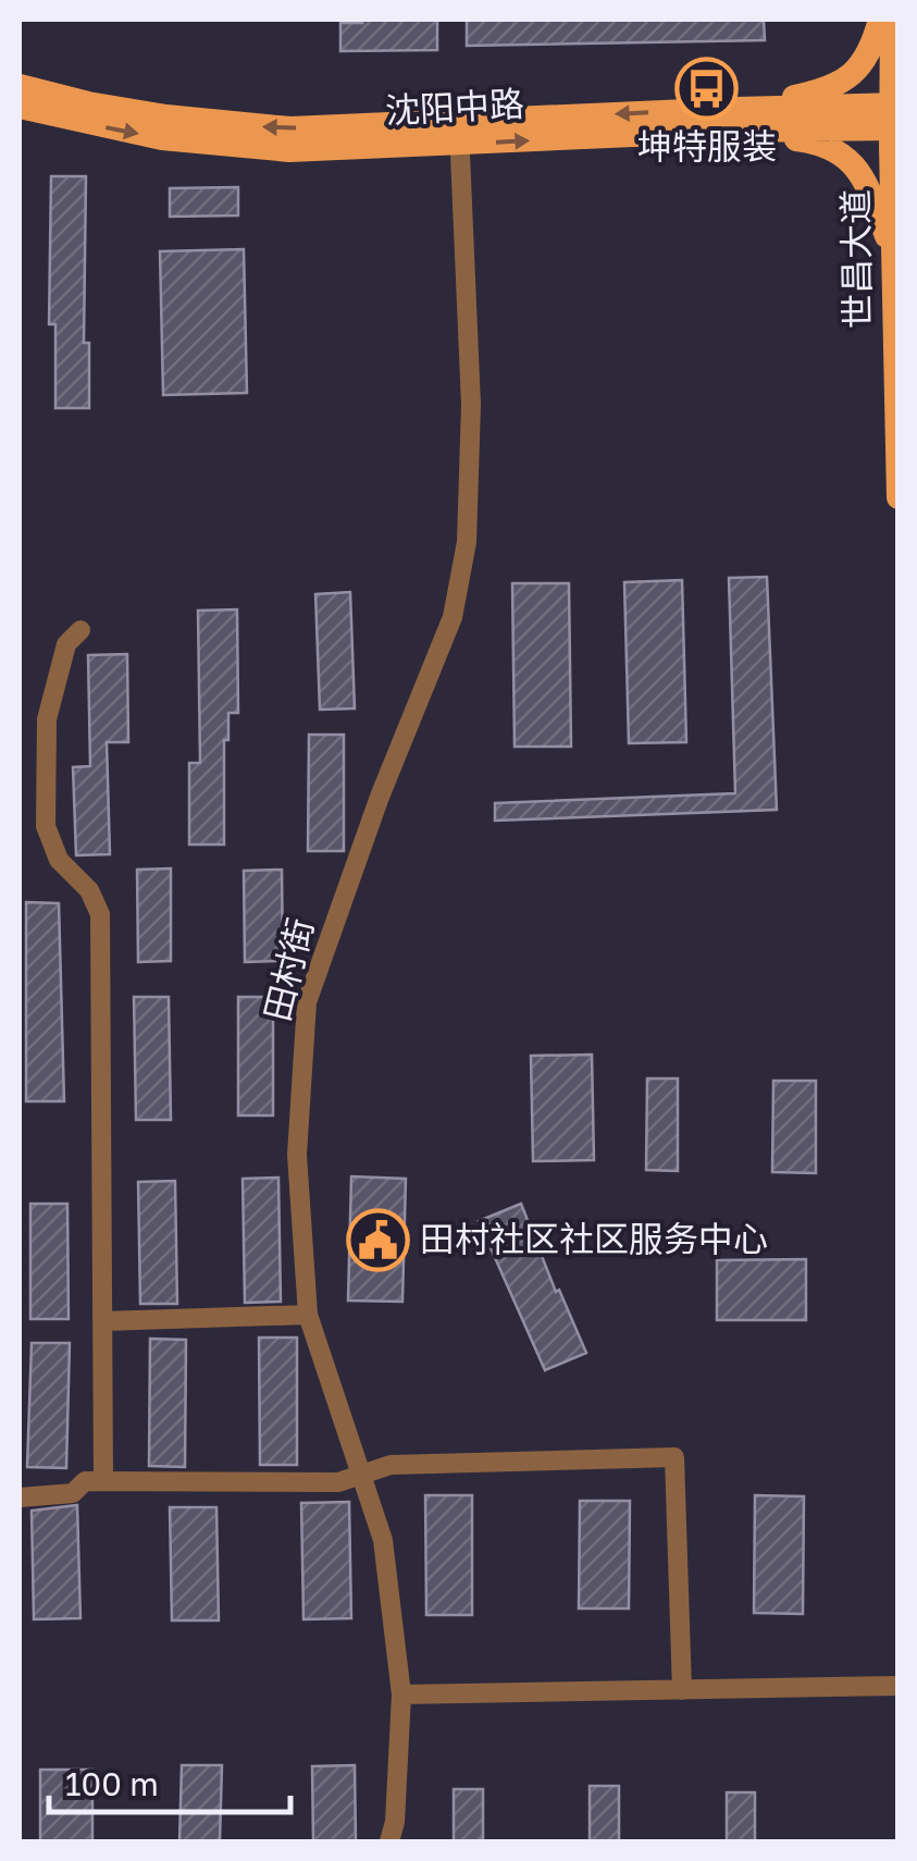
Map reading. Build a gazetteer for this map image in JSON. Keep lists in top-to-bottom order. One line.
{"streets":{"main road":["沈阳中路","世昌大道"],"street":["田村街"]},"crossings":[["沈阳中路","田村街"]],"places":{"bus stop":["坤特服装"],"public building":["田村社区社区服务中心"]},"scale_bar":"100 m"}
